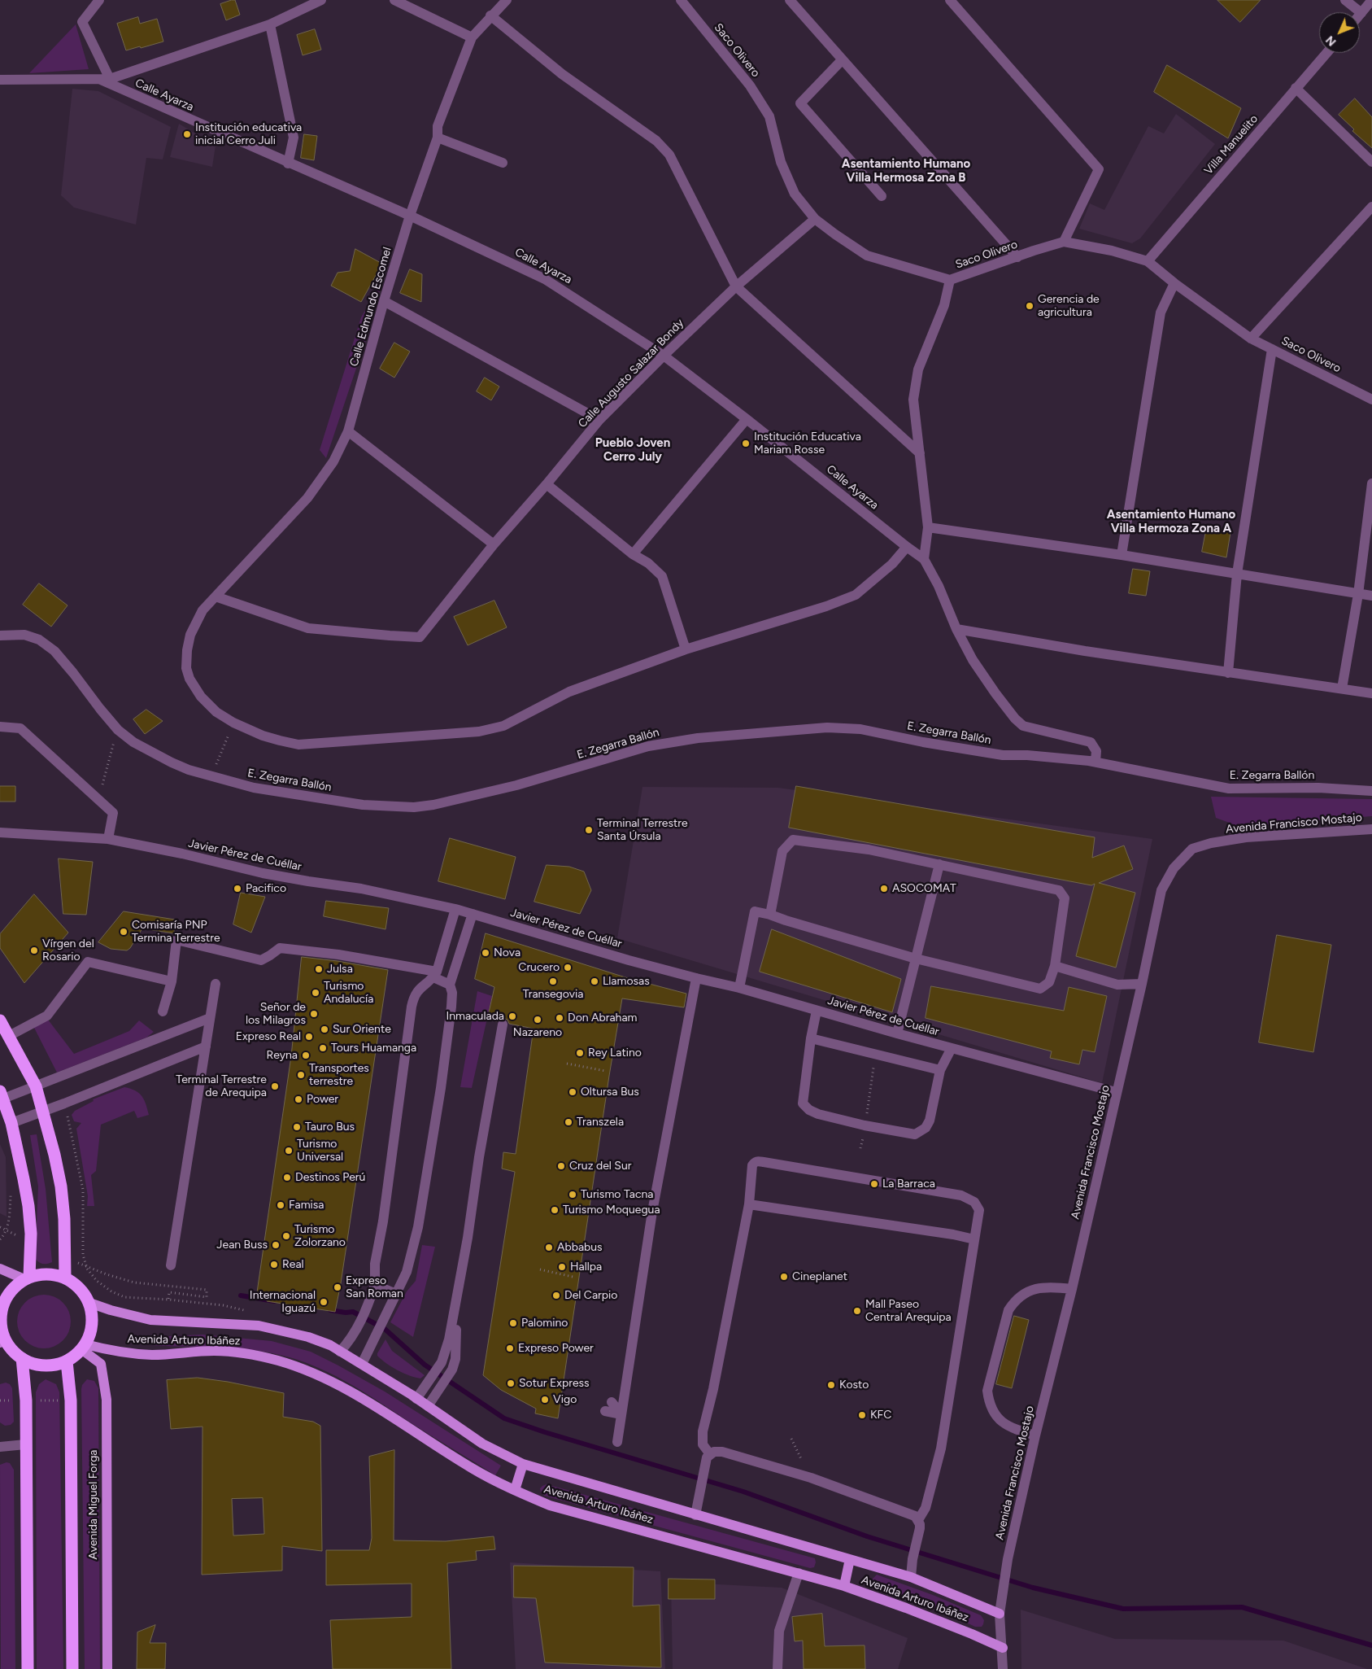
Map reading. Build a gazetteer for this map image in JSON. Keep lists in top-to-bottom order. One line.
{"streets":{"highway":["Avenida Miguel Forga"],"main road":["Avenida Arturo Ibáñez"],"street":["Saco Olivero","Calle Ayarza","Villa Manuelito","Calle Edmundo Escomel","Calle Augusto Salazar Bondy","E. Zegarra Ballón","Avenida Francisco Mostajo","Javier Pérez de Cuéllar"]},"crossings":[["Saco Olivero","Villa Manuelito"],["Saco Olivero","Calle Augusto Salazar Bondy"],["Calle Ayarza","Calle Edmundo Escomel"],["Calle Ayarza","Calle Augusto Salazar Bondy"],["Calle Edmundo Escomel","Calle Augusto Salazar Bondy"],["Avenida Francisco Mostajo","Javier Pérez de Cuéllar"],["Avenida Francisco Mostajo","Avenida Arturo Ibáñez"],["Avenida Arturo Ibáñez","Avenida Miguel Forga"]],"districts":["Asentamiento Humano Villa Hermosa Zona B","Pueblo Joven Cerro July","Asentamiento Humano Villa Hermoza Zona A"],"places":["Institución educativa inicial Cerro Juli","Gerencia de agricultura","Institución Educativa Mariam Rosse","Terminal Terrestre Santa Úrsula","Pacifico","ASOCOMAT","Comisaría PNP Termina Terrestre","Vírgen del Rosario","Nova","Crucero","Julsa","Transegovia","Llamosas","Turismo Andalucía","Señor de los Milagros","Inmaculada","Don Abraham","Nazareno","Sur Oriente","Expreso Real","Tours Huamanga","Rey Latino","Reyna","Transportes terrestre","Terminal Terrestre de Arequipa","Oltursa Bus","Power","Transzela","Tauro Bus","Turismo Universal","Cruz del Sur","Destinos Perú","La Barraca","Turismo Tacna","Famisa","Turismo Moquegua","Turismo Zolorzano","Jean Buss","Abbabus","Real","Hallpa","Cineplanet","Expreso San Roman","Del Carpio","Internacional Iguazú","Mall Paseo Central Arequipa","Palomino","Expreso Power","Sotur Express","Kosto","Vigo","KFC"],"north":"bottom left"}
